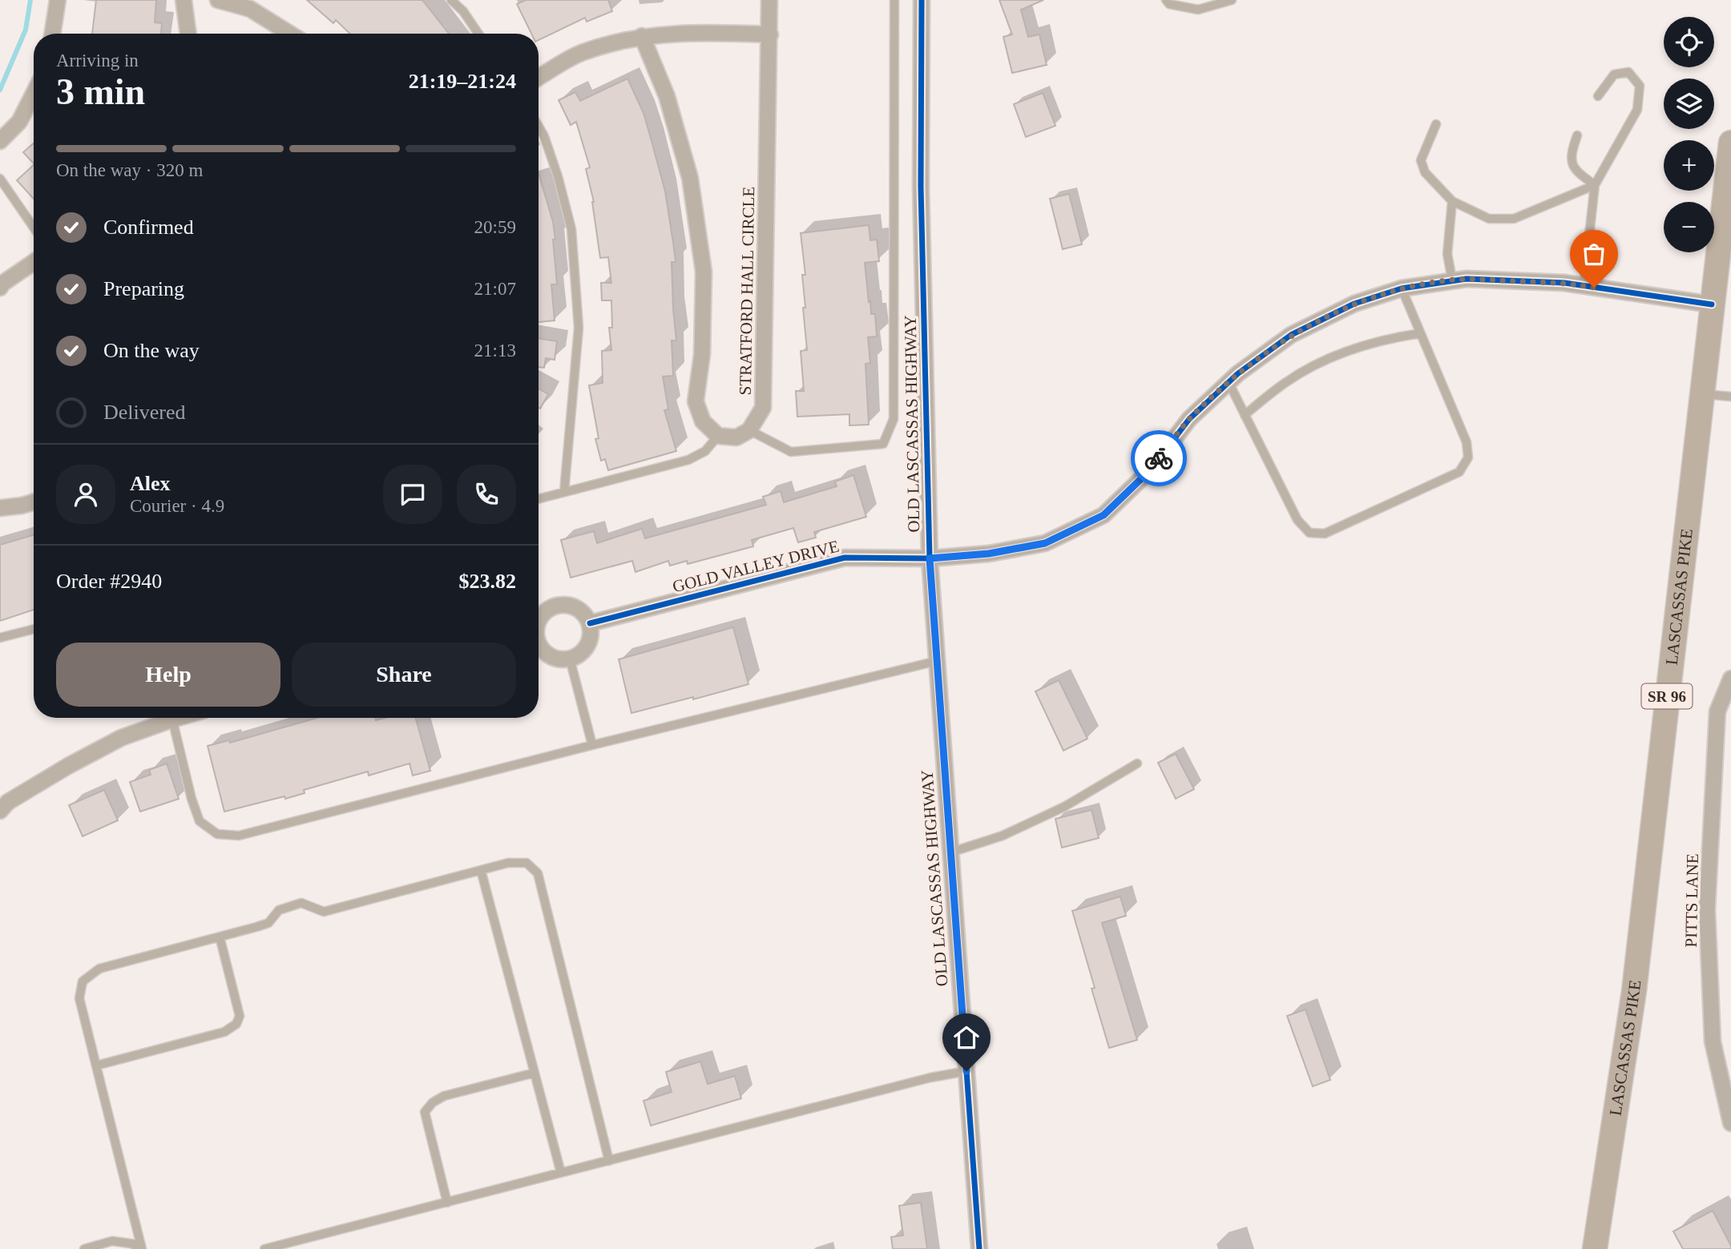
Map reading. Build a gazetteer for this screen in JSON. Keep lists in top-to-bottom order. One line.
{"streets":{"main road":["LASCASSAS PIKE","SR 96"],"street":["STRATFORD HALL CIRCLE","OLD LASCASSAS HIGHWAY","GOLD VALLEY DRIVE","PITTS LANE"]},"crossings":[["OLD LASCASSAS HIGHWAY","GOLD VALLEY DRIVE"],["GOLD VALLEY DRIVE","LASCASSAS PIKE"]],"page":{"map_buttons":["+","−"],"heading":["3 min","Arriving in","21:19–21:24"],"panel":["Alex","Courier · 4.9","Order #2940","$23.82"],"bar":"On the way · 320 m","list":[["Confirmed","20:59"],["Preparing","21:07"],["On the way","21:13"],"Delivered"],"buttons":["Help","Share"]}}
